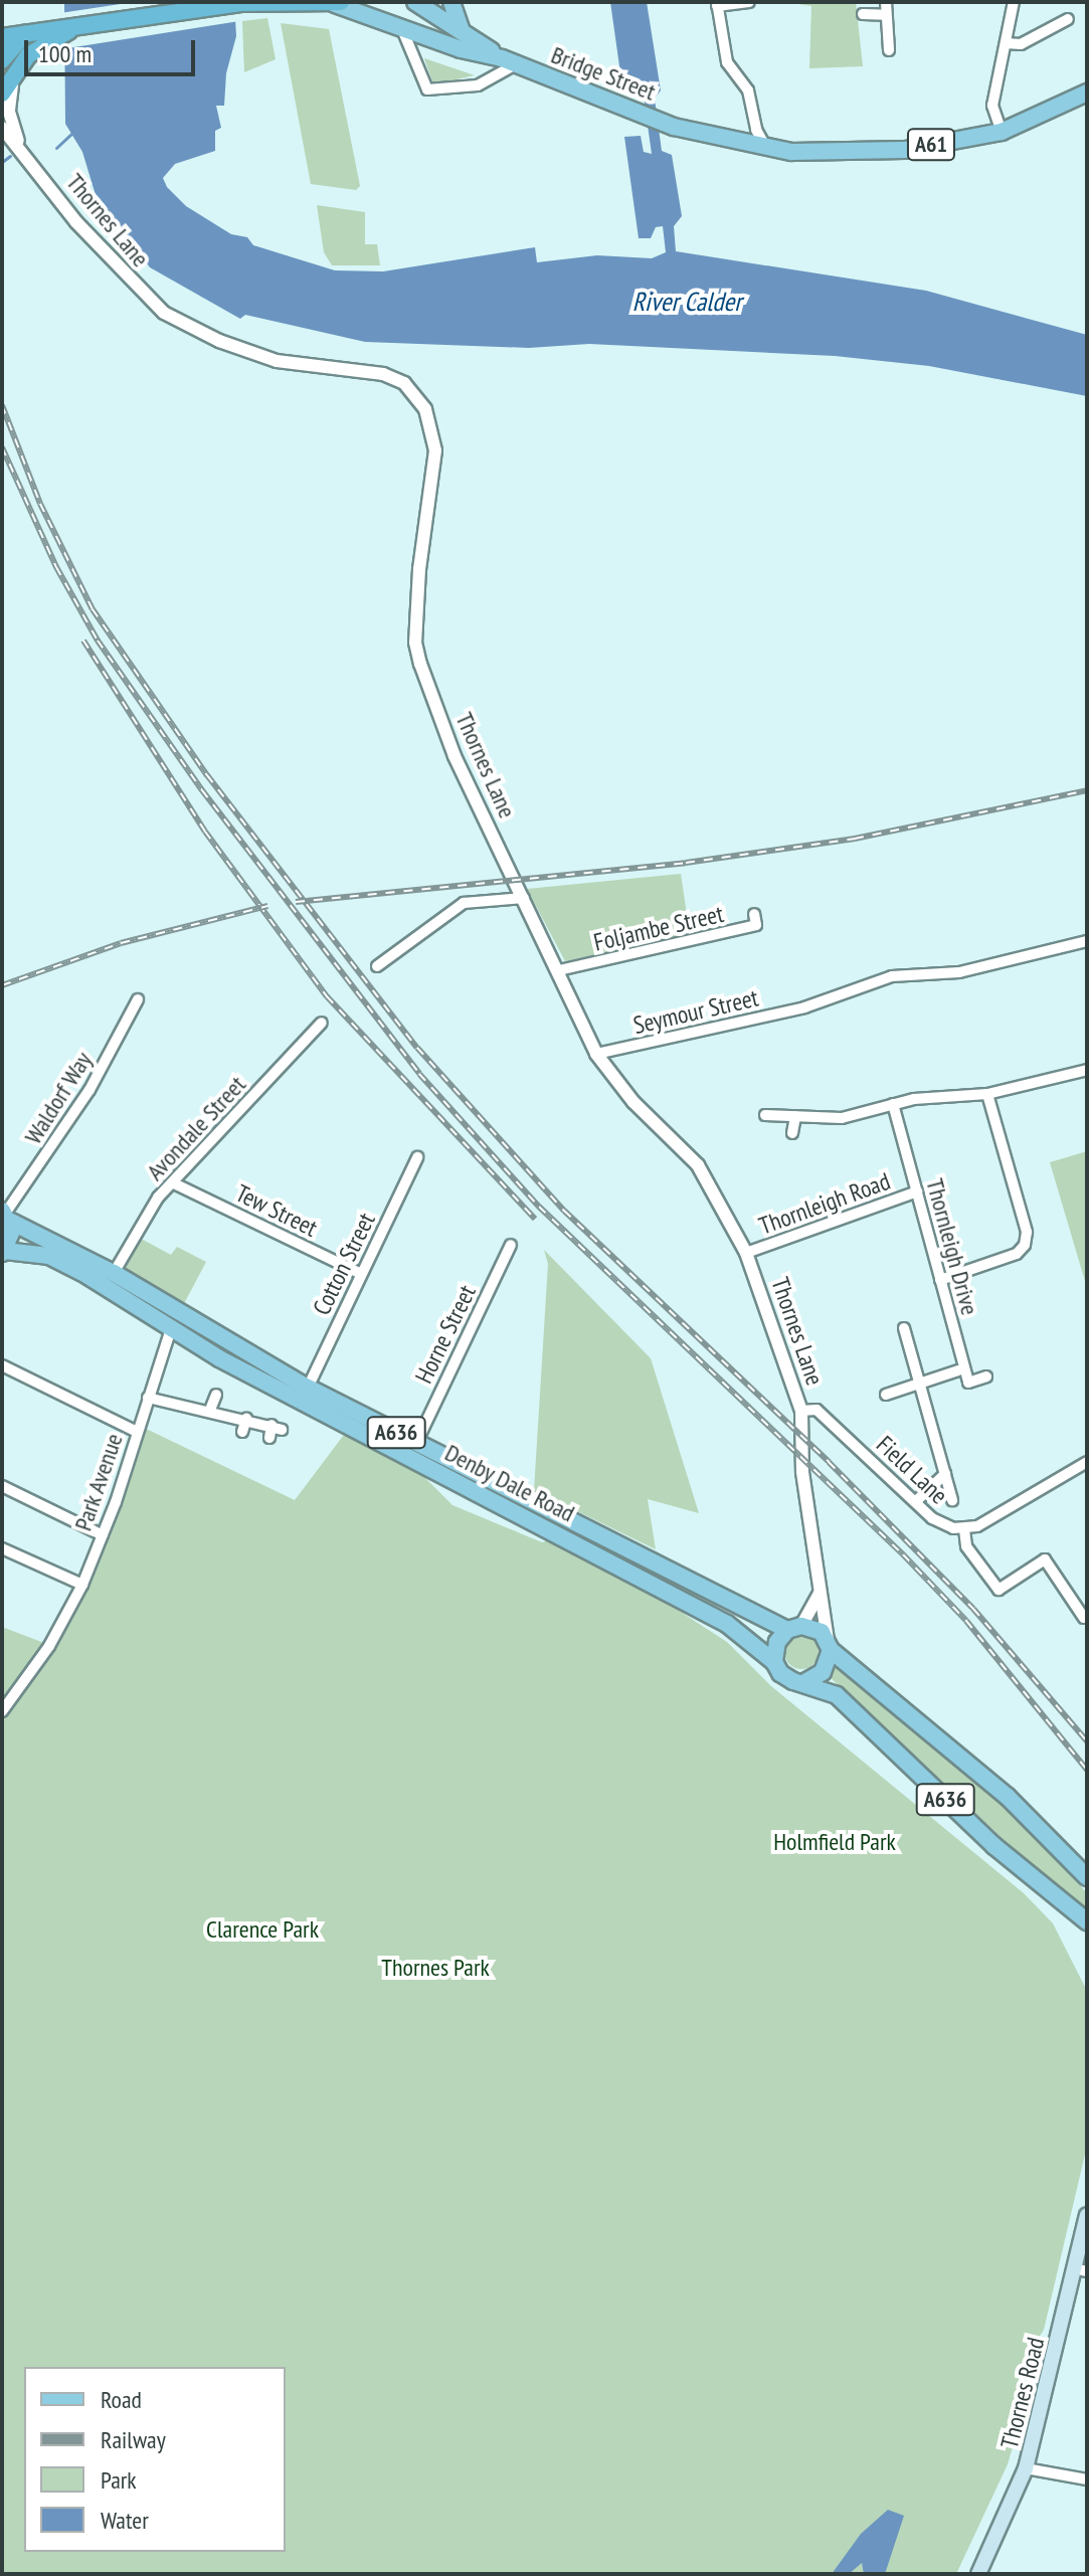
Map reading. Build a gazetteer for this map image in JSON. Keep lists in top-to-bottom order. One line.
{"streets":{"highway":["A61"],"main road":["Bridge Street","A636","Denby Dale Road","Thornes Road"],"street":["Thornes Lane","Foljambe Street","Seymour Street","Waldorf Way","Avondale Street","Thornleigh Road","Tew Street","Thornleigh Drive","Cotton Street","Horne Street","Field Lane","Park Avenue"]},"crossings":[["Bridge Street","A61"],["Thornes Lane","Foljambe Street"],["Thornes Lane","Seymour Street"],["Thornes Lane","Thornleigh Road"],["Thornes Lane","A636"],["Thornes Lane","Field Lane"],["Thornes Lane","Denby Dale Road"],["Waldorf Way","A636"],["Waldorf Way","Denby Dale Road"],["Avondale Street","Tew Street"],["Avondale Street","Denby Dale Road"],["Thornleigh Road","Thornleigh Drive"],["Tew Street","Cotton Street"],["Cotton Street","Denby Dale Road"],["Horne Street","Denby Dale Road"],["A636","Denby Dale Road"],["Park Avenue","Denby Dale Road"]],"water":["River Calder"],"parks":["Holmfield Park","Clarence Park","Thornes Park"],"legend":["Road","Railway","Park","Water"],"scale_bar":"100 m"}
